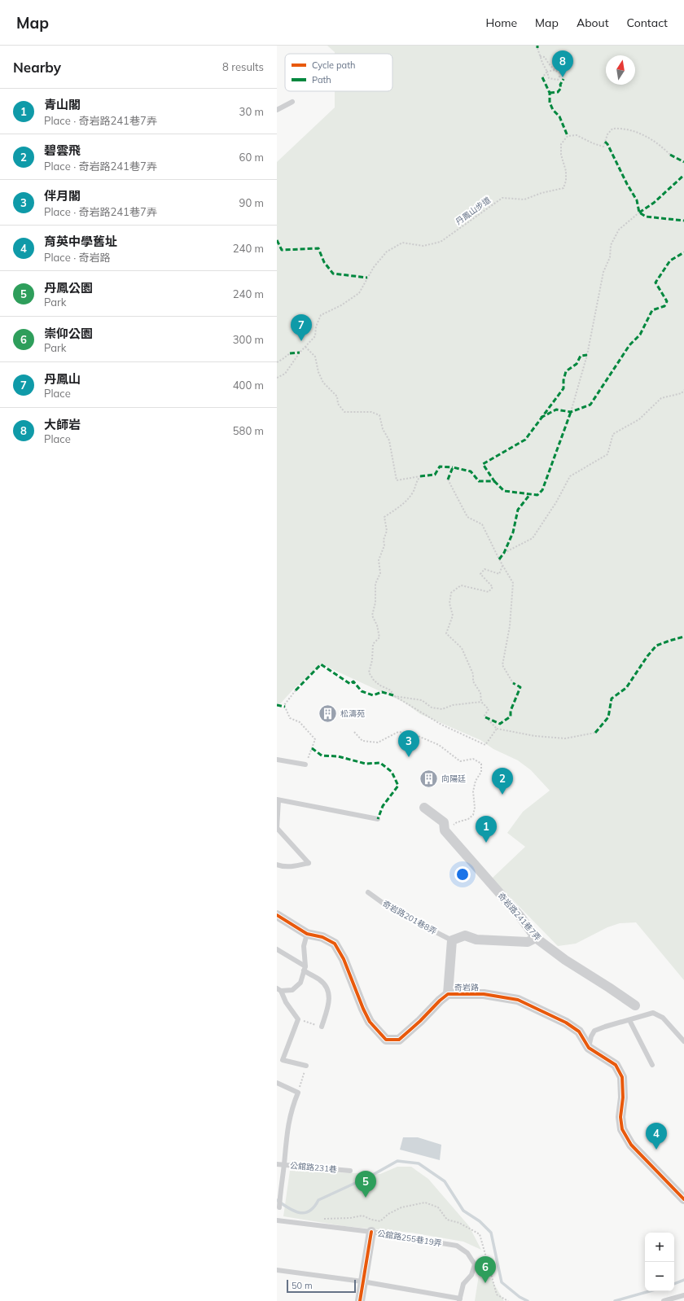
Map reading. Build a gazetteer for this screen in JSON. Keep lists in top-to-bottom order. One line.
{"streets":{"street":["奇岩路241巷7弄","奇岩路"],"lane":["奇岩路201巷8弄","公舘路231巷","公舘路255巷19弄"],"path":["丹鳳山步道"]},"places":{"building":["松濤苑","向陽廷"]},"legend":["Cycle path","Path"],"scale_bar":"50 m","north":"top","page":{"header":"Map","nav":["Home","Map","About","Contact"],"heading":["Nearby","8 results"],"pins":["8","7","3","2","1","4","5","6"],"list":[{"mark":"1","name":"青山閣","note":"Place · 奇岩路241巷7弄","value":"30 m"},{"mark":"2","name":"碧雲飛","note":"Place · 奇岩路241巷7弄","value":"60 m"},{"mark":"3","name":"伴月閣","note":"Place · 奇岩路241巷7弄","value":"90 m"},{"mark":"4","name":"育英中學舊址","note":"Place · 奇岩路","value":"240 m"},{"mark":"5","name":"丹鳳公園","note":"Park","value":"240 m"},{"mark":"6","name":"崇仰公園","note":"Park","value":"300 m"},{"mark":"7","name":"丹鳳山","note":"Place","value":"400 m"},{"mark":"8","name":"大師岩","note":"Place","value":"580 m"}],"map_buttons":["+","−"],"scale":"50 m"}}
